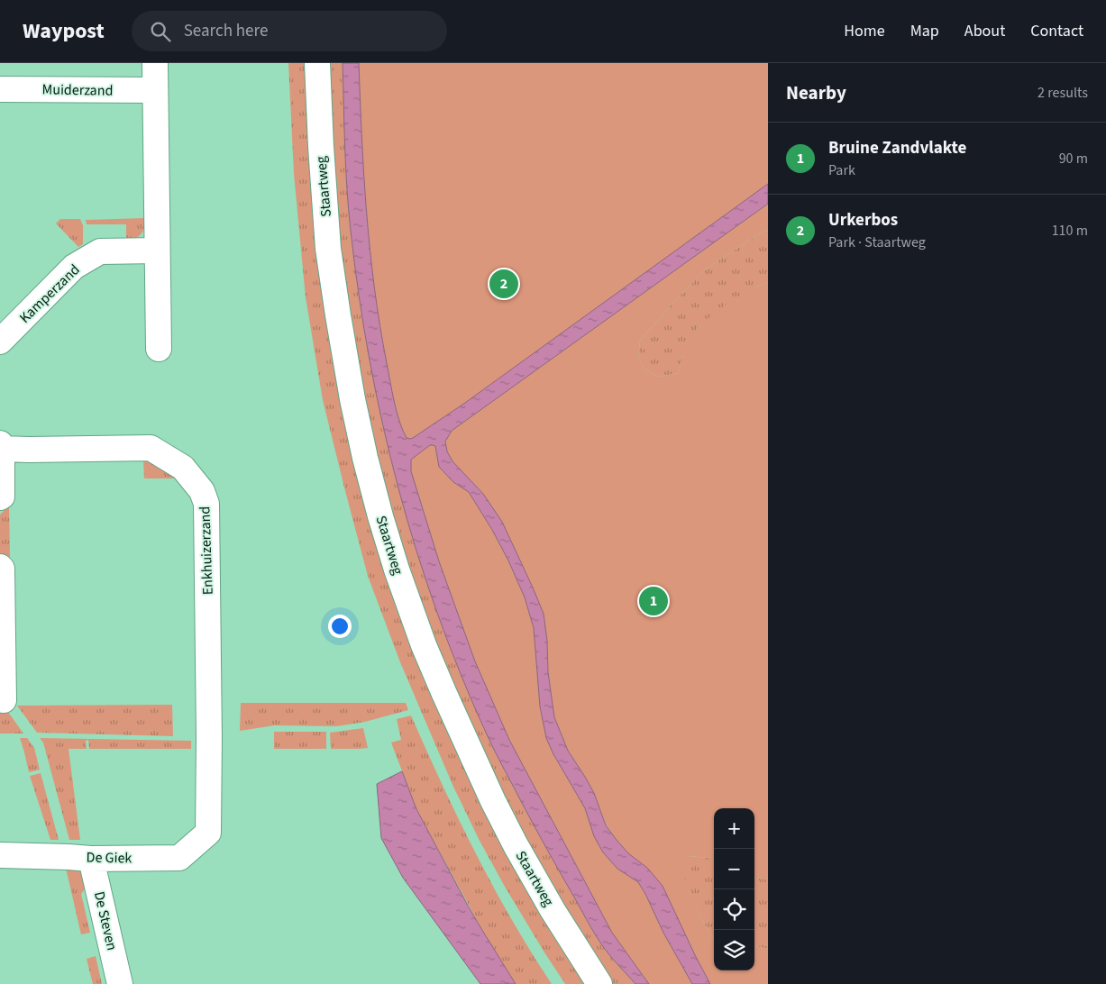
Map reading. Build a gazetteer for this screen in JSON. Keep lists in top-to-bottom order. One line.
{"streets":{"street":["Muiderzand","Staartweg","Kamperzand","Enkhuizerzand","De Giek","De Steven"]},"crossings":[["Enkhuizerzand","De Giek"],["De Giek","De Steven"]],"page":{"header":"Waypost","search":"Search here","nav":["Home","Map","About","Contact"],"heading":["Nearby","2 results"],"list":[{"mark":"1","name":"Bruine Zandvlakte","note":"Park","value":"90 m"},{"mark":"2","name":"Urkerbos","note":"Park · Staartweg","value":"110 m"}],"pins":["2","1"],"map_buttons":["+","−"]}}
